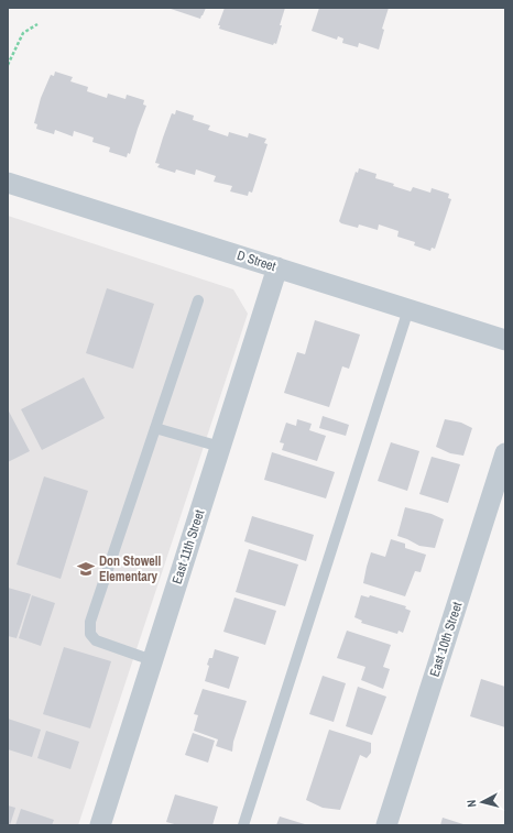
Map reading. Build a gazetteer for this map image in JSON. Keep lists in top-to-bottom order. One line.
{"streets":{"street":["D Street","East 11th Street","East 10th Street"]},"crossings":[["D Street","East 11th Street"]],"places":{"school or university":["Don Stowell Elementary"]},"north":"left"}
